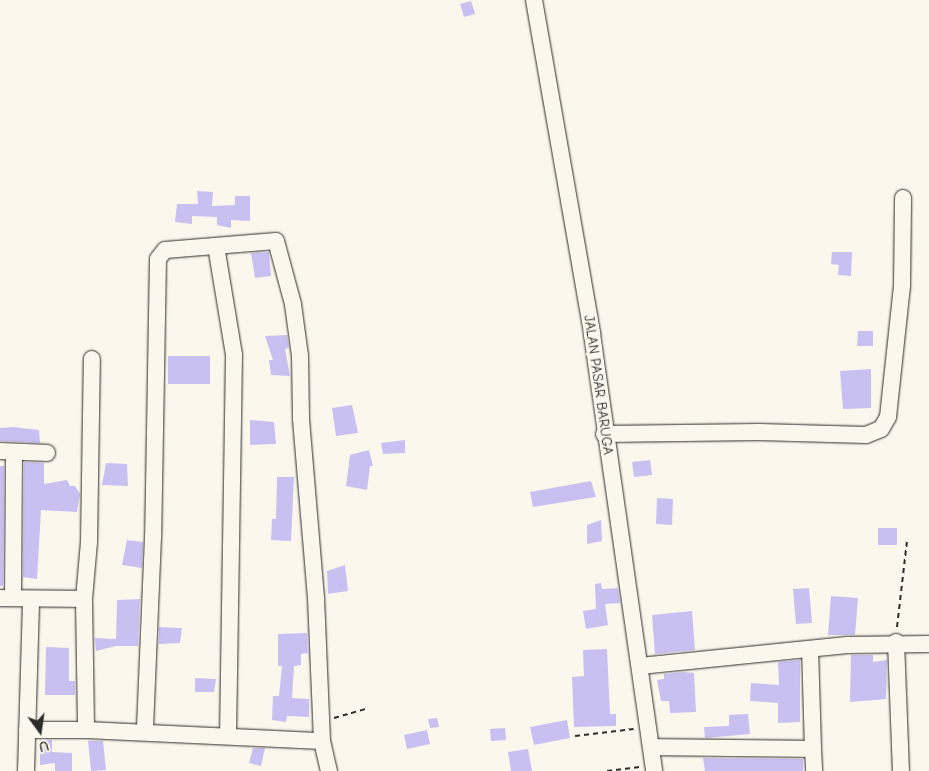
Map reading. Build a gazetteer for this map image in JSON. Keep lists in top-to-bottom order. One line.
{"streets":{"street":["JALAN PASAR BARUGA"]},"north":"bottom"}
